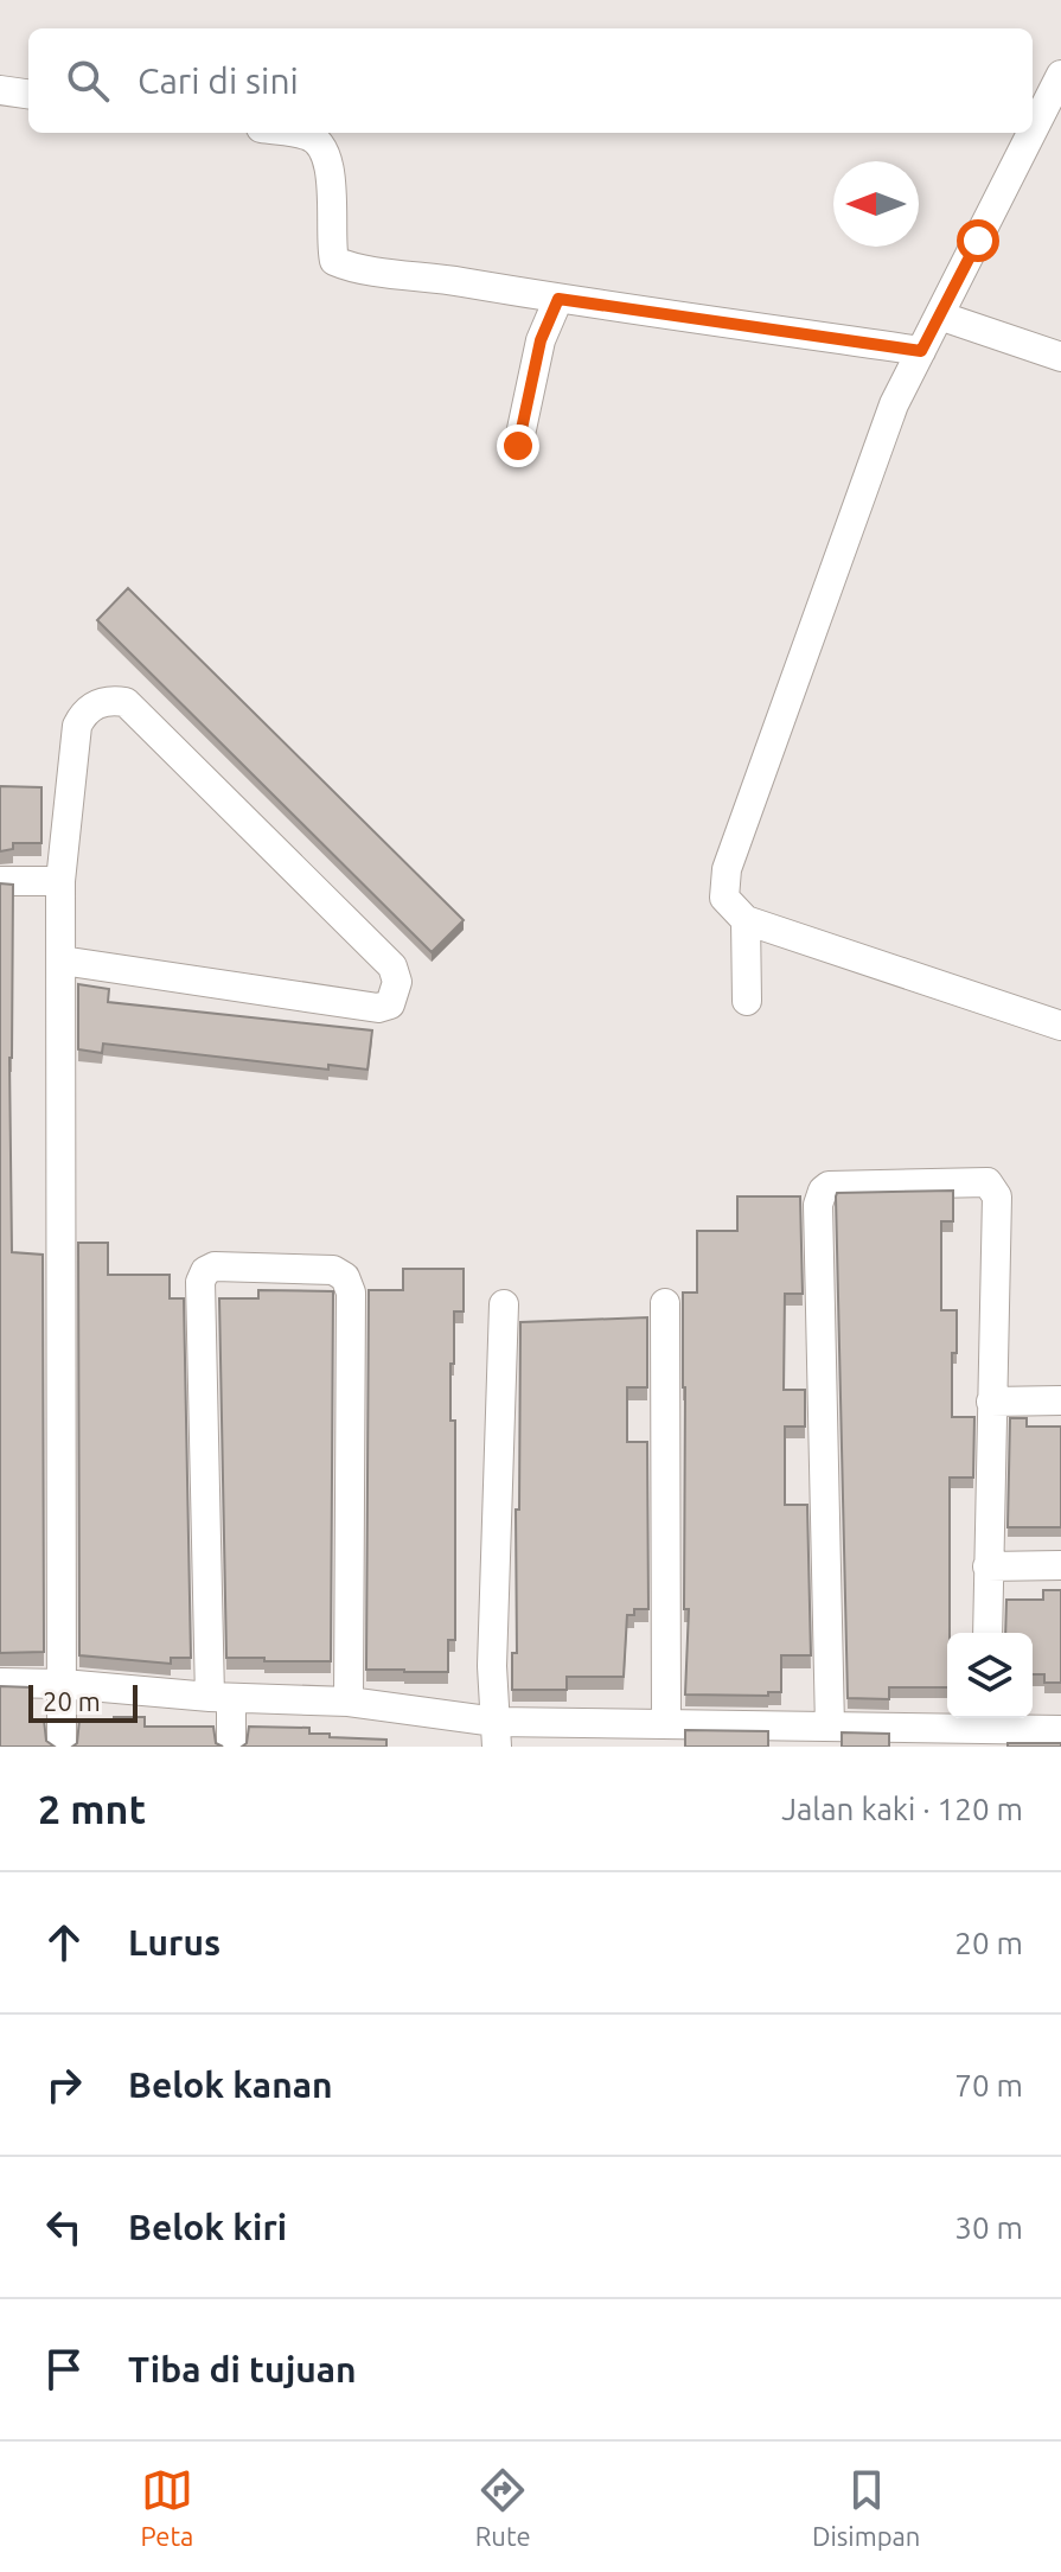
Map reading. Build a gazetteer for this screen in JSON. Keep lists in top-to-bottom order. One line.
{"scale_bar":"20 m","north":"left","page":{"search":"Cari di sini","scale":"20 m","heading":["2 mnt","Jalan kaki · 120 m"],"list":[["Lurus","20 m"],["Belok kanan","70 m"],["Belok kiri","30 m"],"Tiba di tujuan"],"nav":["Peta","Rute","Disimpan"]}}
